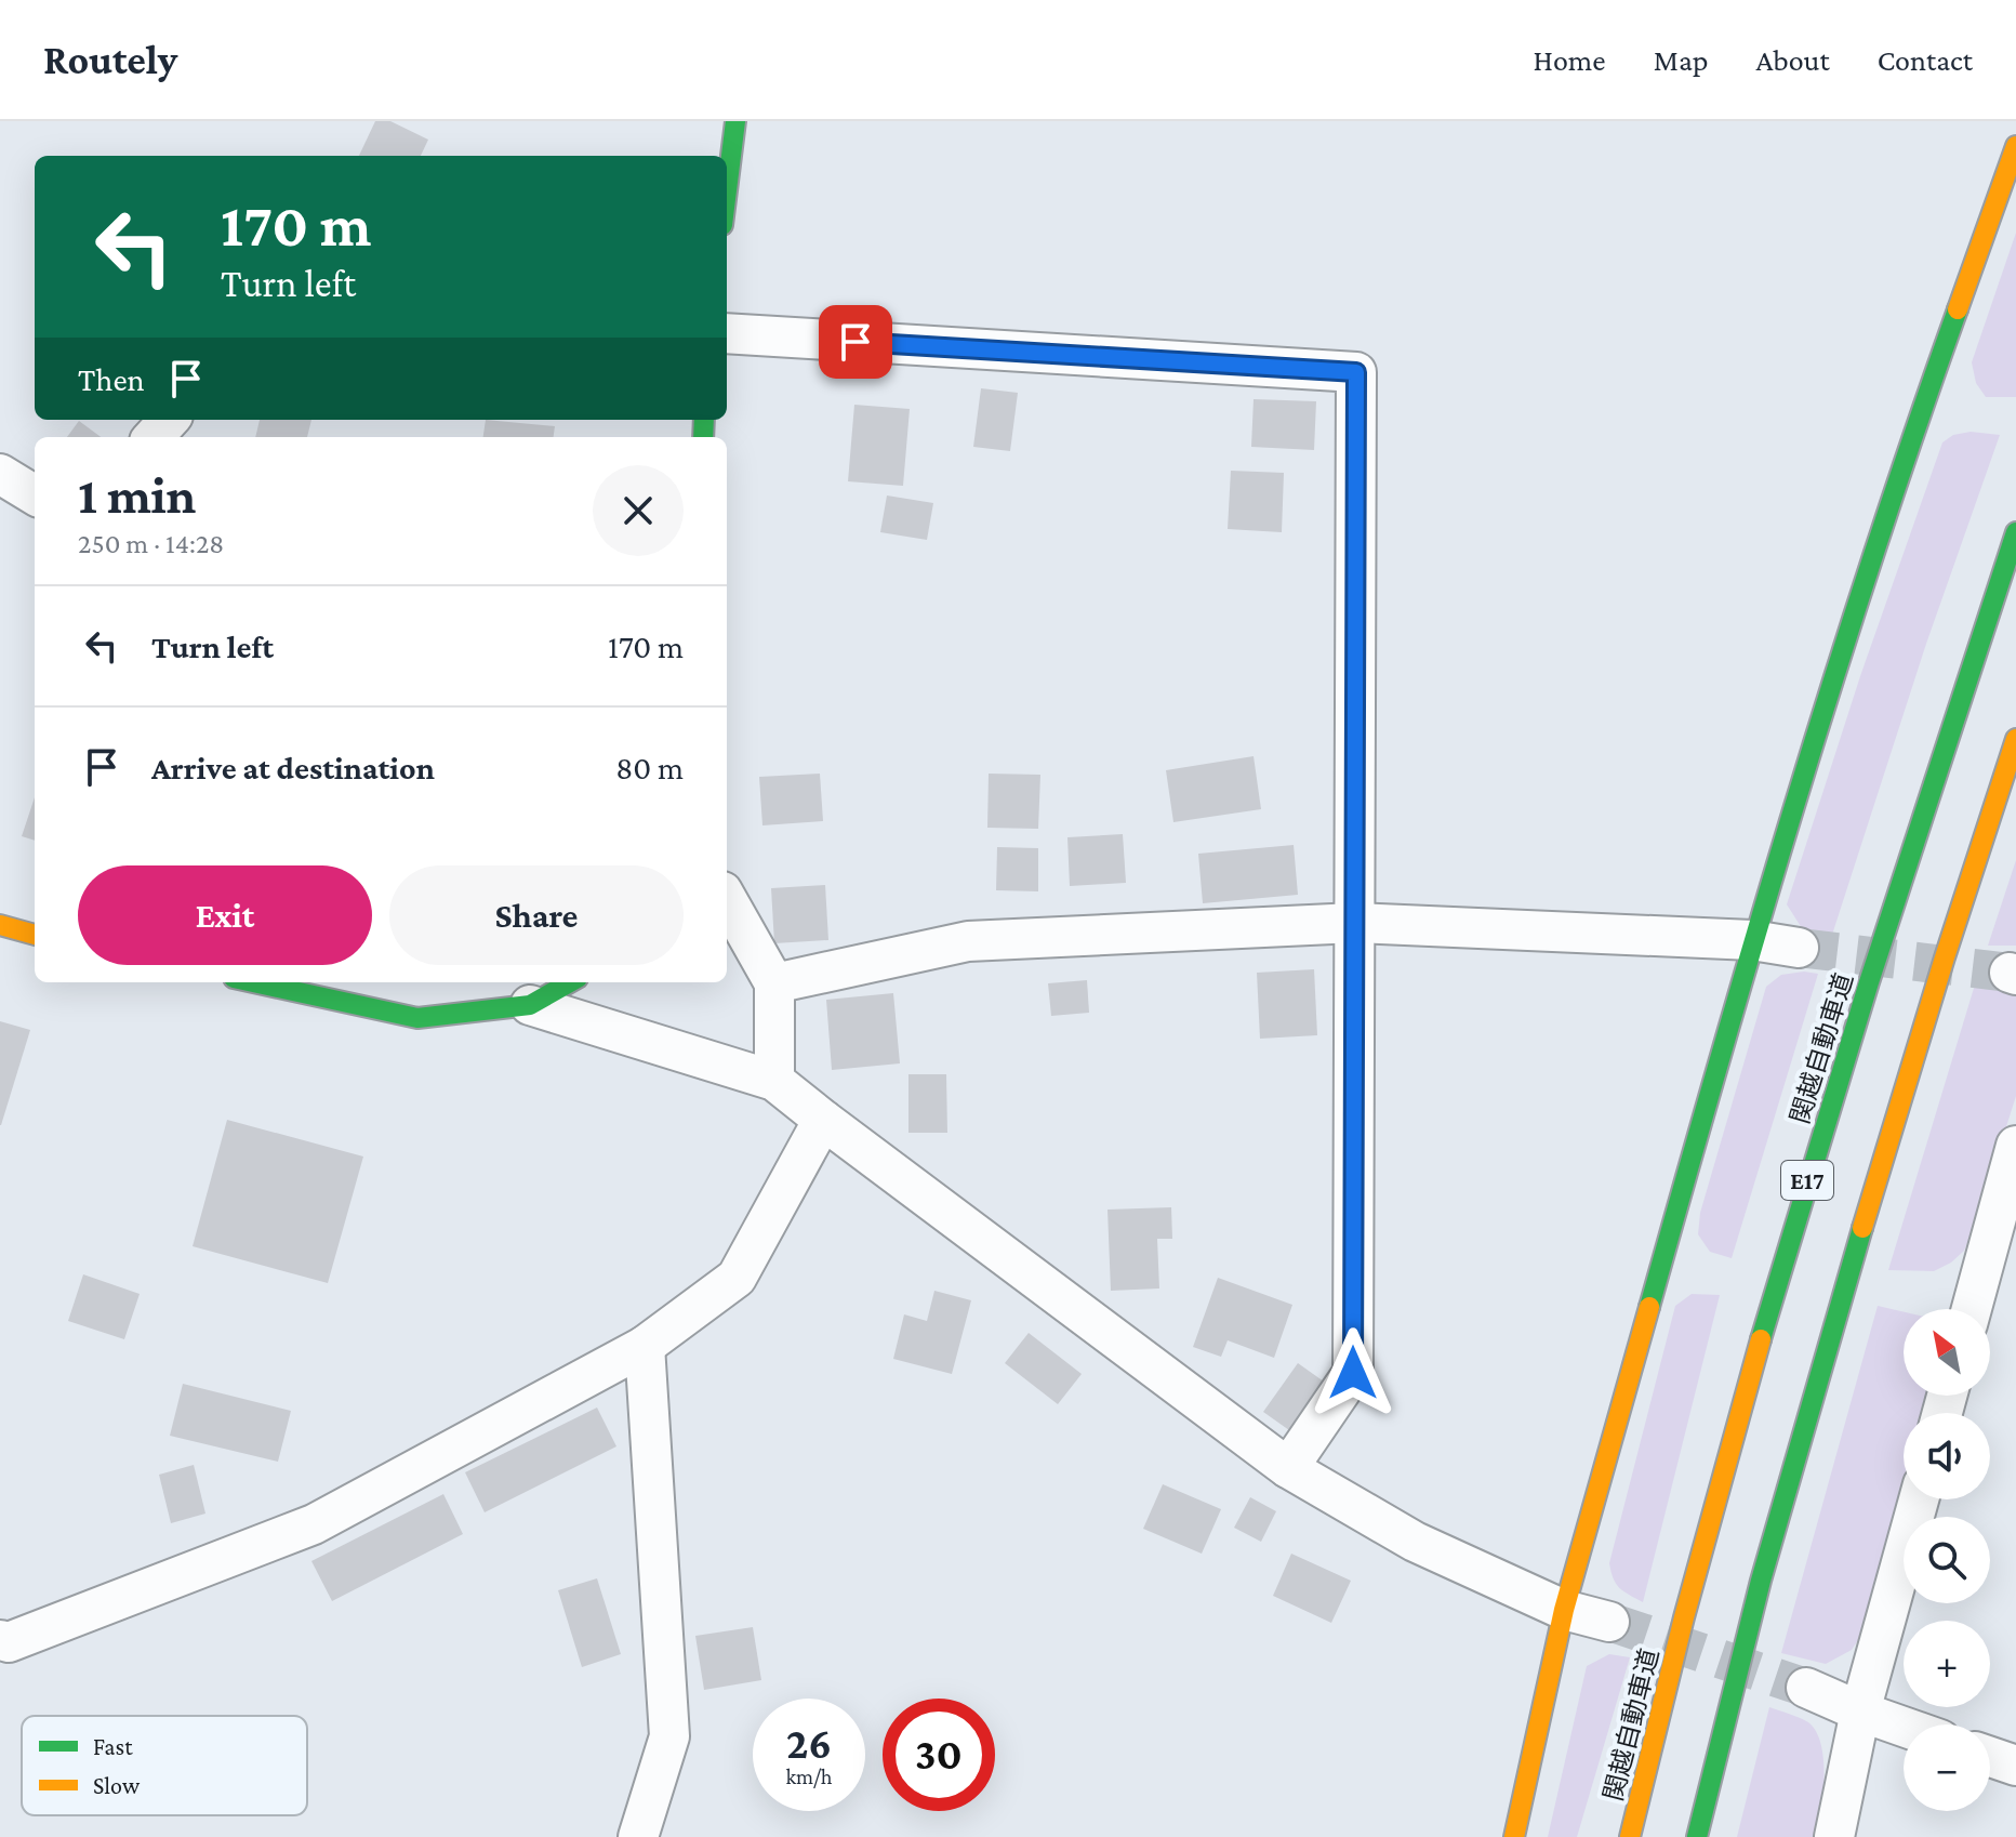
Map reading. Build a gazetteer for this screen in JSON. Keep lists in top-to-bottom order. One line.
{"streets":{"main road":["関越自動車道","E17"]},"legend":["Fast","Slow"],"north":"top left","page":{"header":"Routely","nav":["Home","Map","About","Contact"],"turn":["170 m","Turn left"],"then":"Then","heading":["1 min","250 m · 14:28"],"list":[{"name":"Turn left","value":"170 m"},{"name":"Arrive at destination","value":"80 m"}],"buttons":["Exit","Share"],"map_buttons":["+","−"],"speed":"26 km/h","limit":"30"}}
